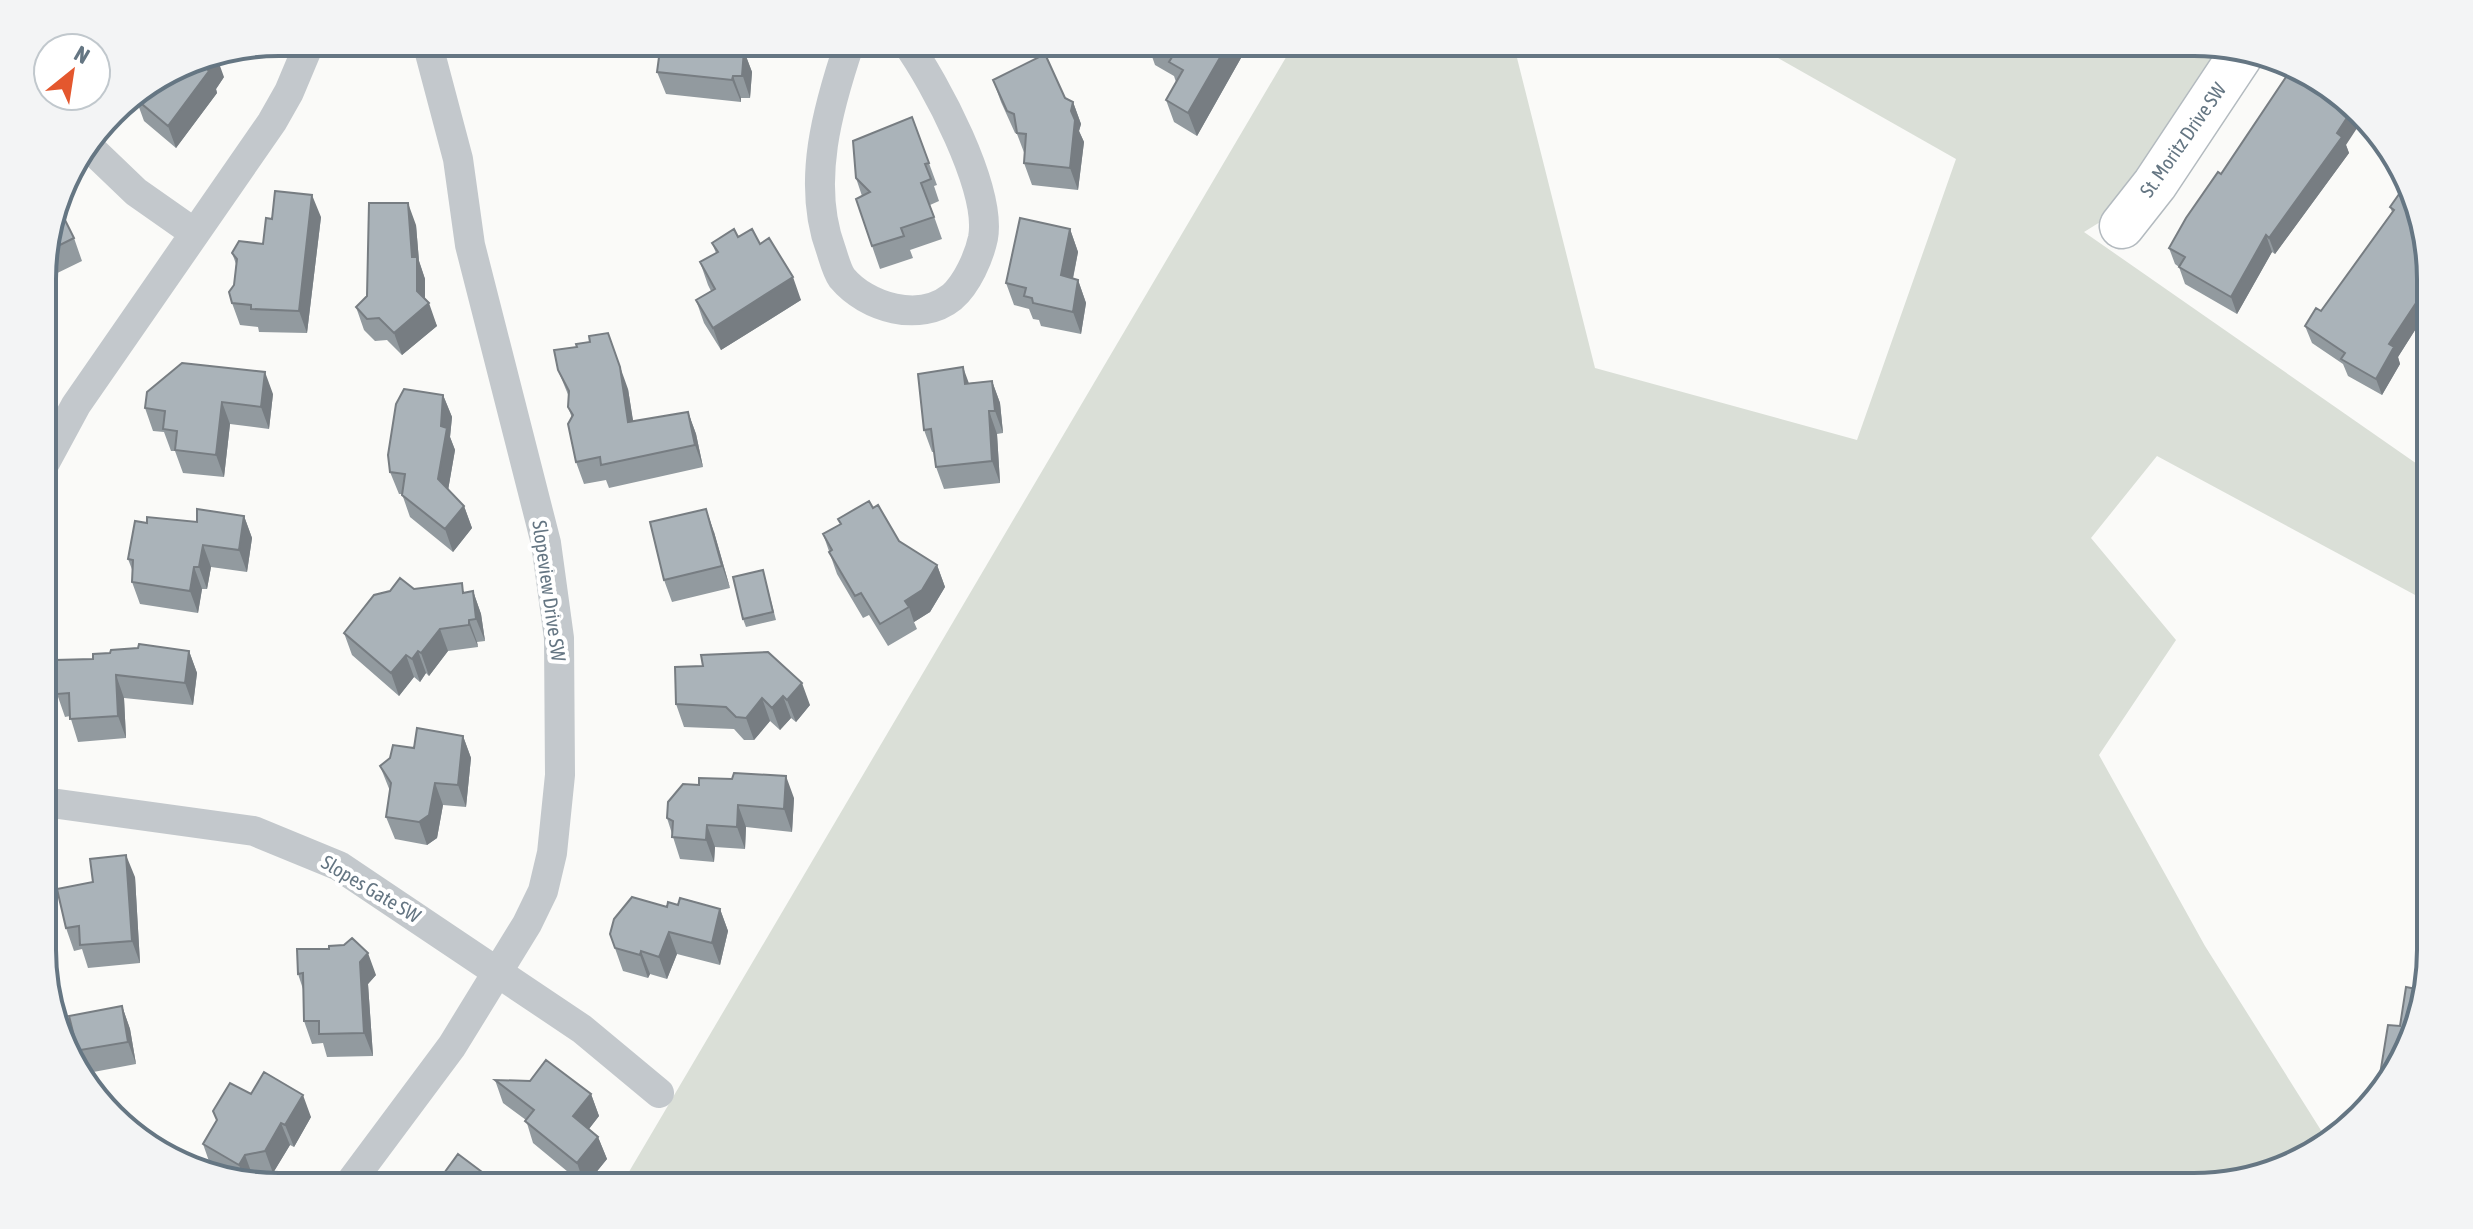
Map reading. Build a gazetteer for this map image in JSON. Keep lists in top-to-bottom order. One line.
{"streets":{"street":["St. Moritz Drive SW","Slopeview Drive SW","Slopes Gate SW"]},"crossings":[["Slopeview Drive SW","Slopes Gate SW"]],"north":"top right"}
